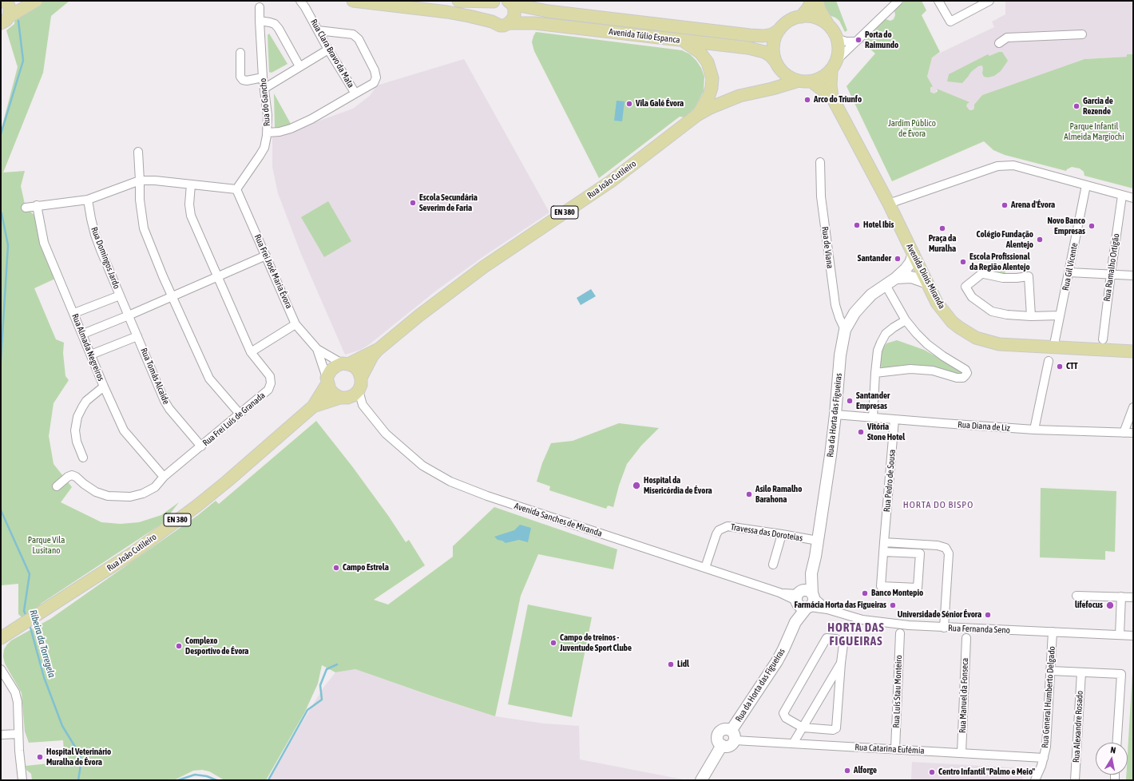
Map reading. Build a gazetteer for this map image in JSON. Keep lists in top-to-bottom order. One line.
{"streets":{"main road":["Avenida Túlio Espanca","Rua João Cutileiro","EN 380","Avenida Dinis Miranda"],"street":["Rua Clara Bravo da Mata","Rua do Gancho","Rua de Viana","Rua Domingos Jardo","Rua Gil Vicente","Rua Ramalho Ortigão","Rua Frei José Maria Évora","Rua Almada Negreiros","Rua Tomás Alcaide","Rua da Horta das Figueiras","Rua Frei Luís de Granada","Rua Diana de Liz","Rua Pedro de Sousa","Avenida Sanches de Miranda","Travessa das Doroteias","Rua Fernanda Seno","Rua Luís Stau Monteiro","Rua Manuel da Fonseca","Rua General Humberto Delgado","Rua Alexandre Rosado","Rua Catarina Eufémia"]},"crossings":[["Avenida Túlio Espanca","Rua João Cutileiro"],["Avenida Túlio Espanca","Avenida Dinis Miranda"],["Rua Clara Bravo da Mata","Rua do Gancho"],["Rua do Gancho","Rua Frei José Maria Évora"],["Rua João Cutileiro","Rua Frei José Maria Évora"],["Rua João Cutileiro","Avenida Dinis Miranda"],["Rua João Cutileiro","Avenida Sanches de Miranda"],["Rua de Viana","Rua da Horta das Figueiras"],["Rua Domingos Jardo","Rua Tomás Alcaide"],["Rua Gil Vicente","Avenida Dinis Miranda"],["Rua Frei José Maria Évora","Avenida Sanches de Miranda"],["Avenida Dinis Miranda","Rua da Horta das Figueiras"],["Rua Almada Negreiros","Rua Frei Luís de Granada"],["Rua Tomás Alcaide","Rua Frei Luís de Granada"],["Rua da Horta das Figueiras","Rua Diana de Liz"],["Rua da Horta das Figueiras","Avenida Sanches de Miranda"],["Rua da Horta das Figueiras","Travessa das Doroteias"],["Rua da Horta das Figueiras","Rua Fernanda Seno"],["Rua da Horta das Figueiras","Rua Catarina Eufémia"],["Rua Diana de Liz","Rua Pedro de Sousa"],["Avenida Sanches de Miranda","Travessa das Doroteias"],["Avenida Sanches de Miranda","Rua Fernanda Seno"],["Rua Fernanda Seno","Rua General Humberto Delgado"],["Rua Luís Stau Monteiro","Rua Catarina Eufémia"],["Rua Manuel da Fonseca","Rua Catarina Eufémia"],["Rua General Humberto Delgado","Rua Catarina Eufémia"]],"districts":["HORTA DO BISPO","HORTA DAS FIGUEIRAS"],"water":["Ribeira da Torregela"],"parks":["Jardim Público de Évora","Parque Infantil Almeida Margiochi","Parque Vila Lusitano"],"places":["Porta do Raimundo","Arco do Triunfo","Vila Galé Évora","Garcia de Rezende","Escola Secundária Severim de Faria","Arena d'Évora","Hotel Ibis","Novo Banco Empresas","Praça da Muralha","Colégio Fundação Alentejo","Santander","Escola Profissional da Região Alentejo","CTT","Santander Empresas","Vitória Stone Hotel","Hospital da Misericórdia de Évora","Asilo Ramalho Barahona","Campo Estrela","Banco Montepio","Farmácia Horta das Figueiras","lifefocus","Universidade Sénior Évora","Campo de treinos - Juventude Sport Clube","Complexo Desportivo de Évora","Lidl","Hospital Veterinário Muralha de Évora","Alforge","Centro Infantil \"Palmo e Meio\""],"north":"top"}
